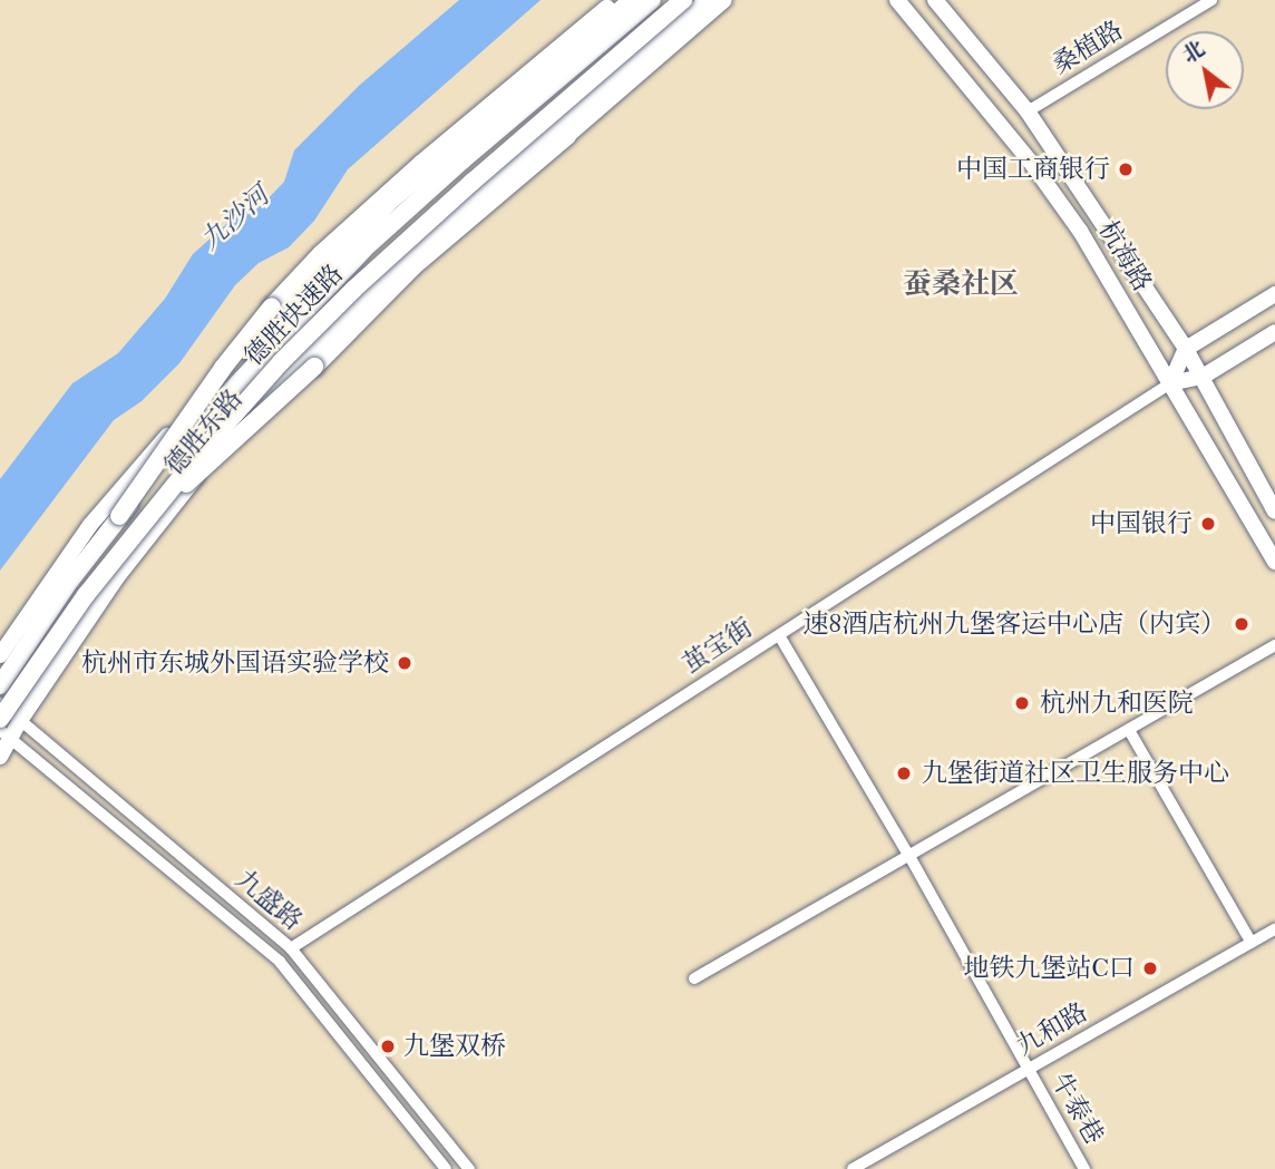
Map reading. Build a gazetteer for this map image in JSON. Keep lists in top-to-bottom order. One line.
{"streets":{"highway":["德胜快速路"],"main road":["杭海路","德胜东路"],"street":["桑植路","茧宝街","九盛路","九和路","牛泰巷"]},"crossings":[["桑植路","杭海路"],["杭海路","茧宝街"],["德胜东路","九盛路"],["茧宝街","九盛路"],["茧宝街","牛泰巷"],["九和路","牛泰巷"]],"districts":["蚕桑社区"],"water":["九沙河"],"places":["中国工商银行","中国银行","速8酒店杭州九堡客运中心店（内宾）","杭州市东城外国语实验学校","杭州九和医院","九堡街道社区卫生服务中心","地铁九堡站C口","九堡双桥"],"north":"top left"}
